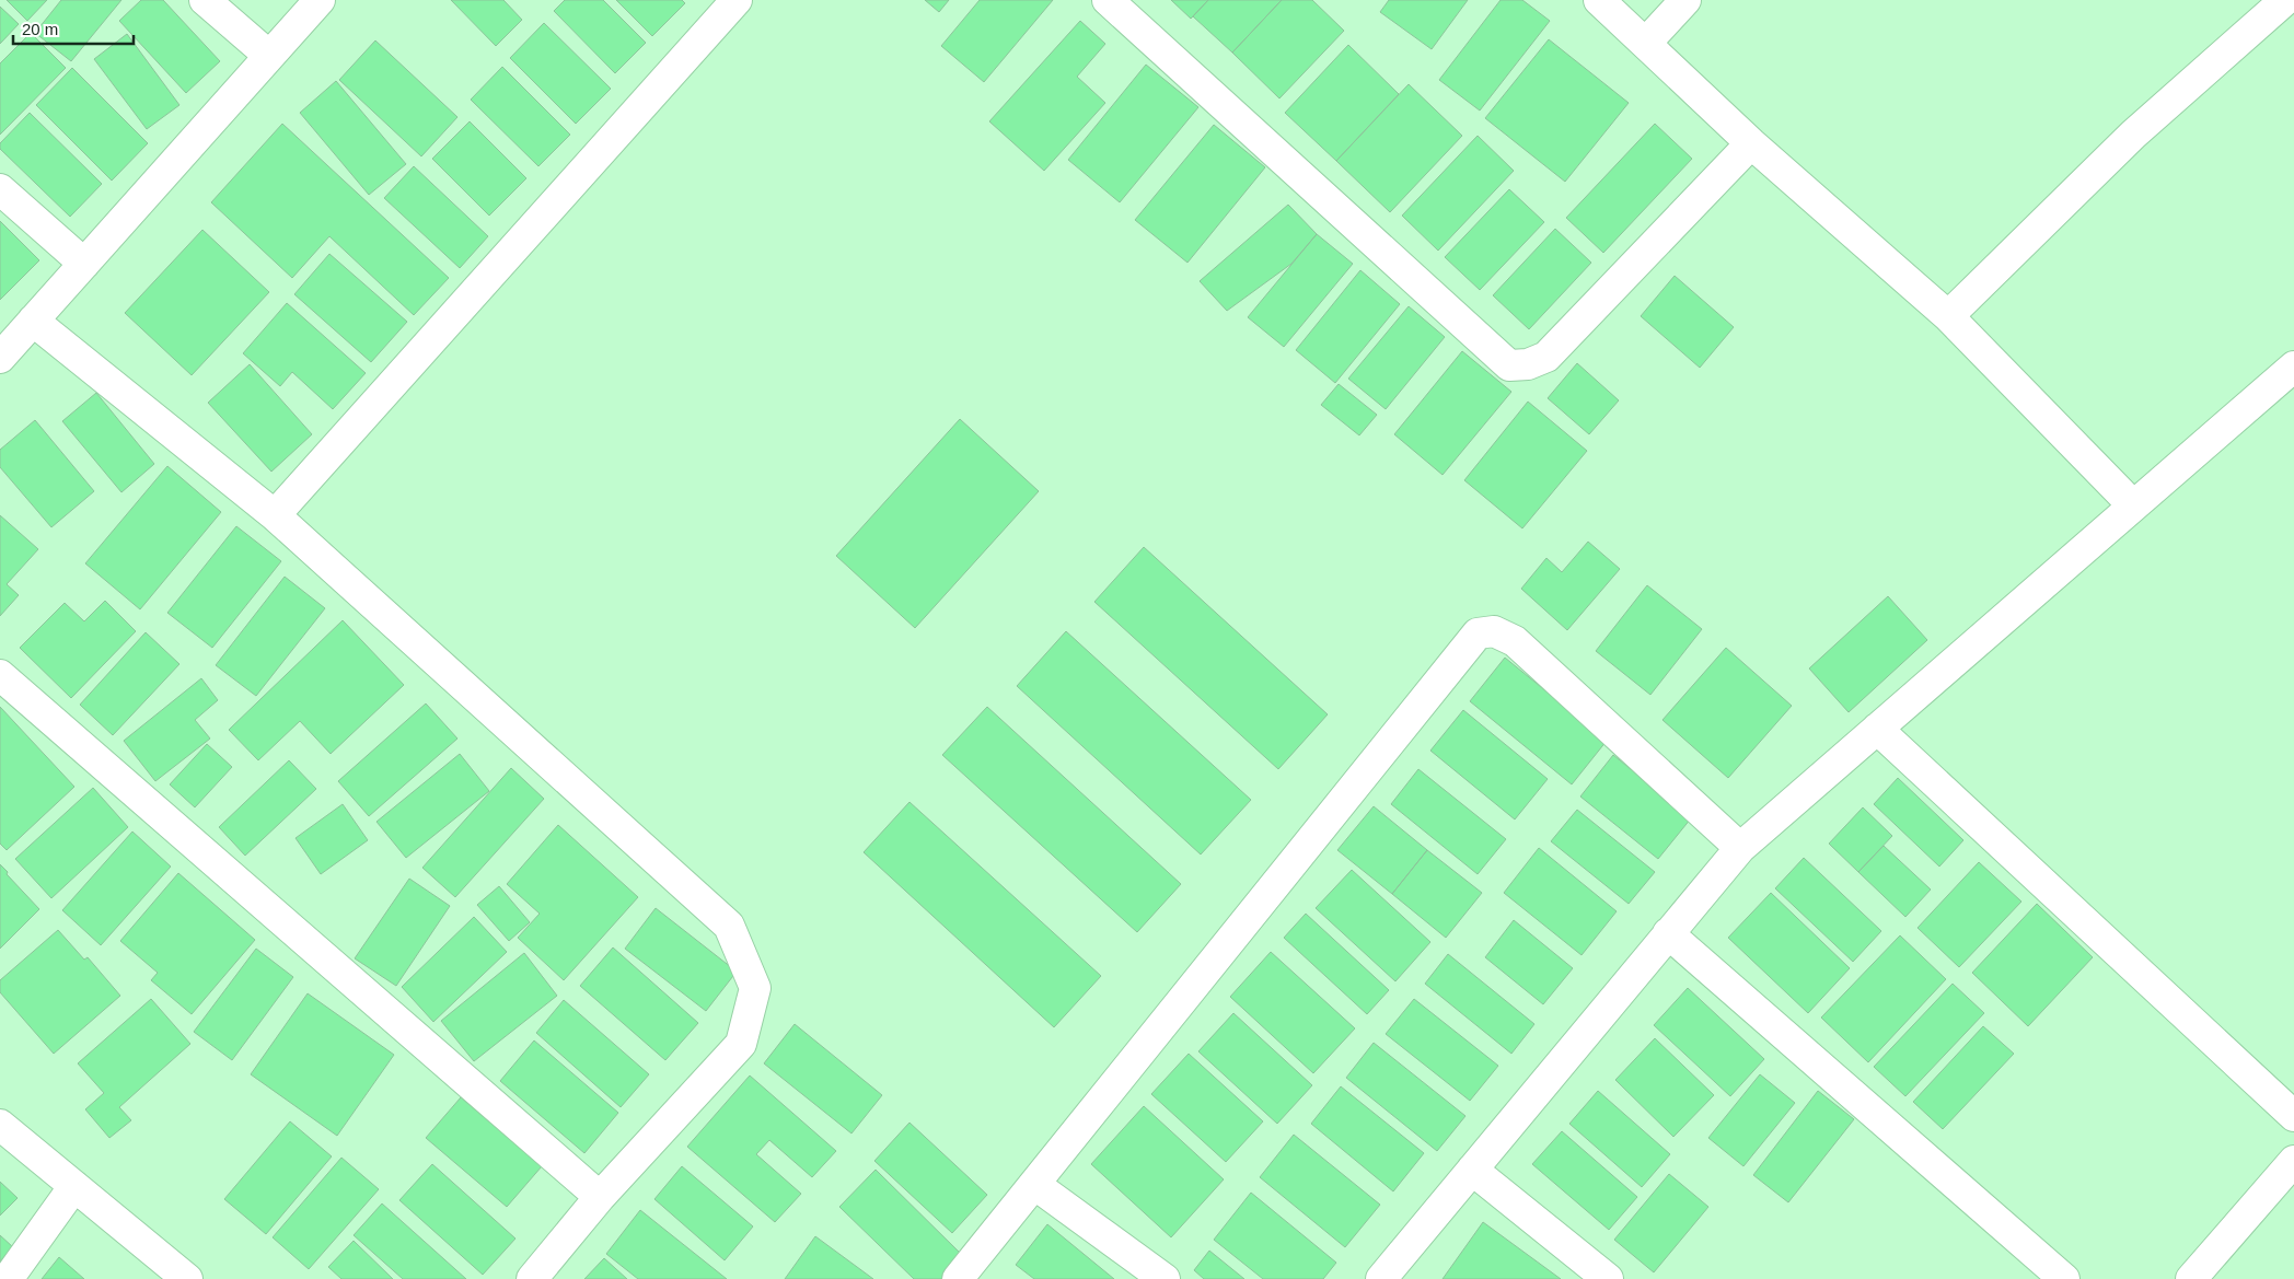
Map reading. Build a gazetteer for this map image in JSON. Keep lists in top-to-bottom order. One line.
{"scale_bar":"20 m"}
